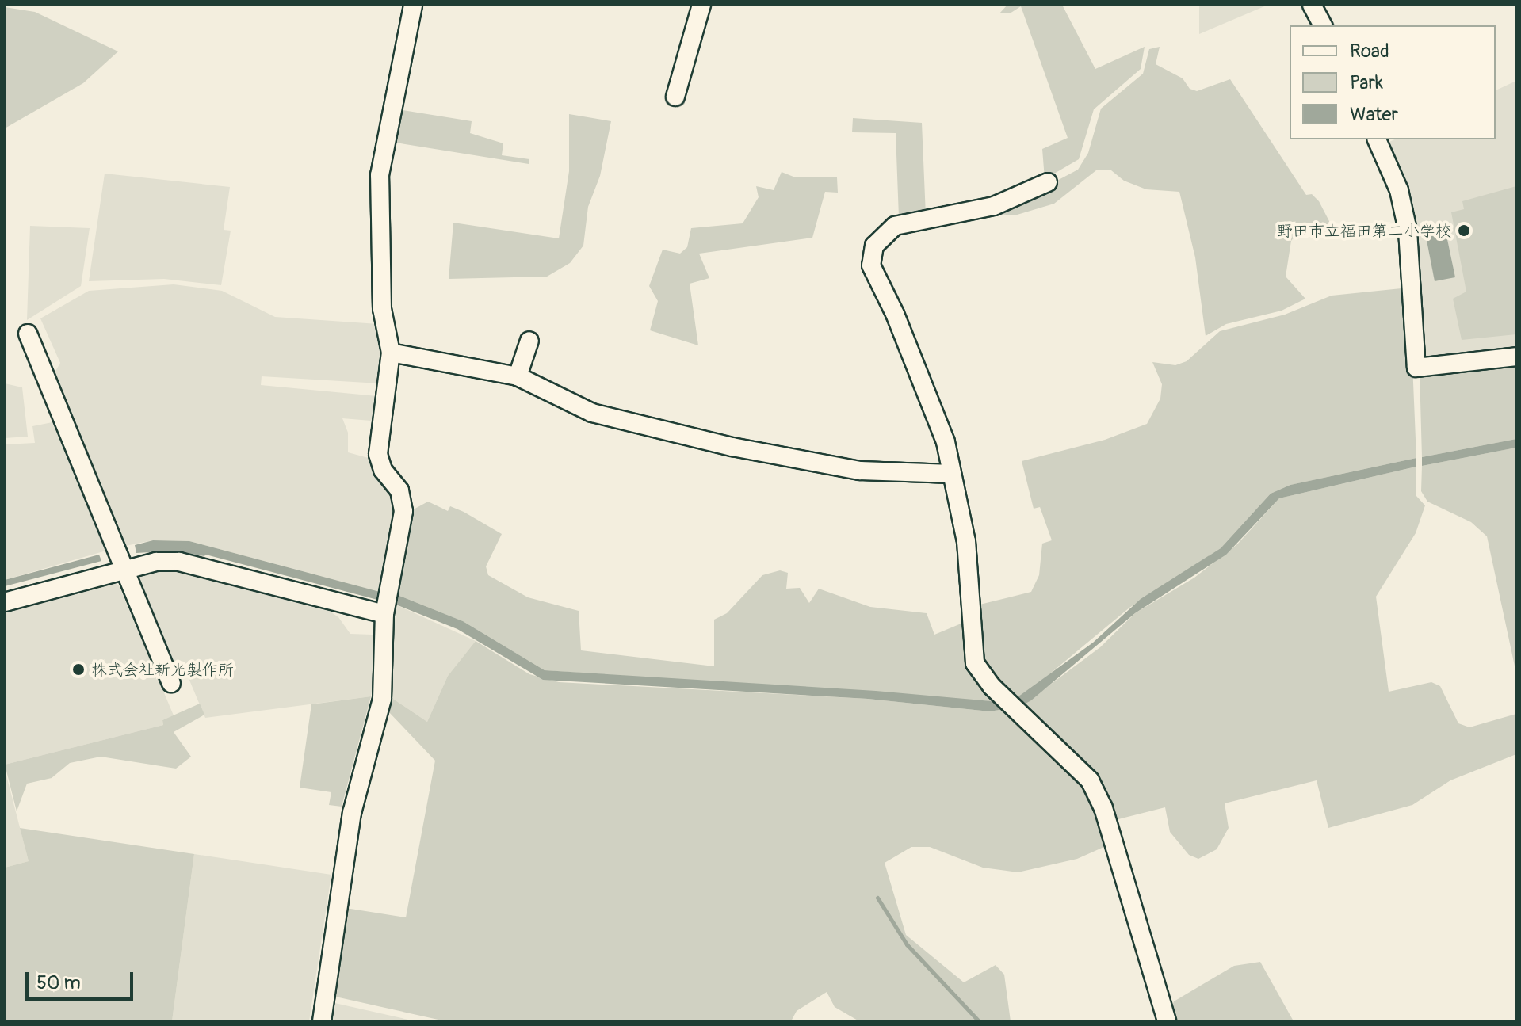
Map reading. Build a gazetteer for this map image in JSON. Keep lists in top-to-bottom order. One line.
{"places":["野田市立福田第二小学校","株式会社新光製作所"],"legend":["Road","Park","Water"],"scale_bar":"50 m"}
